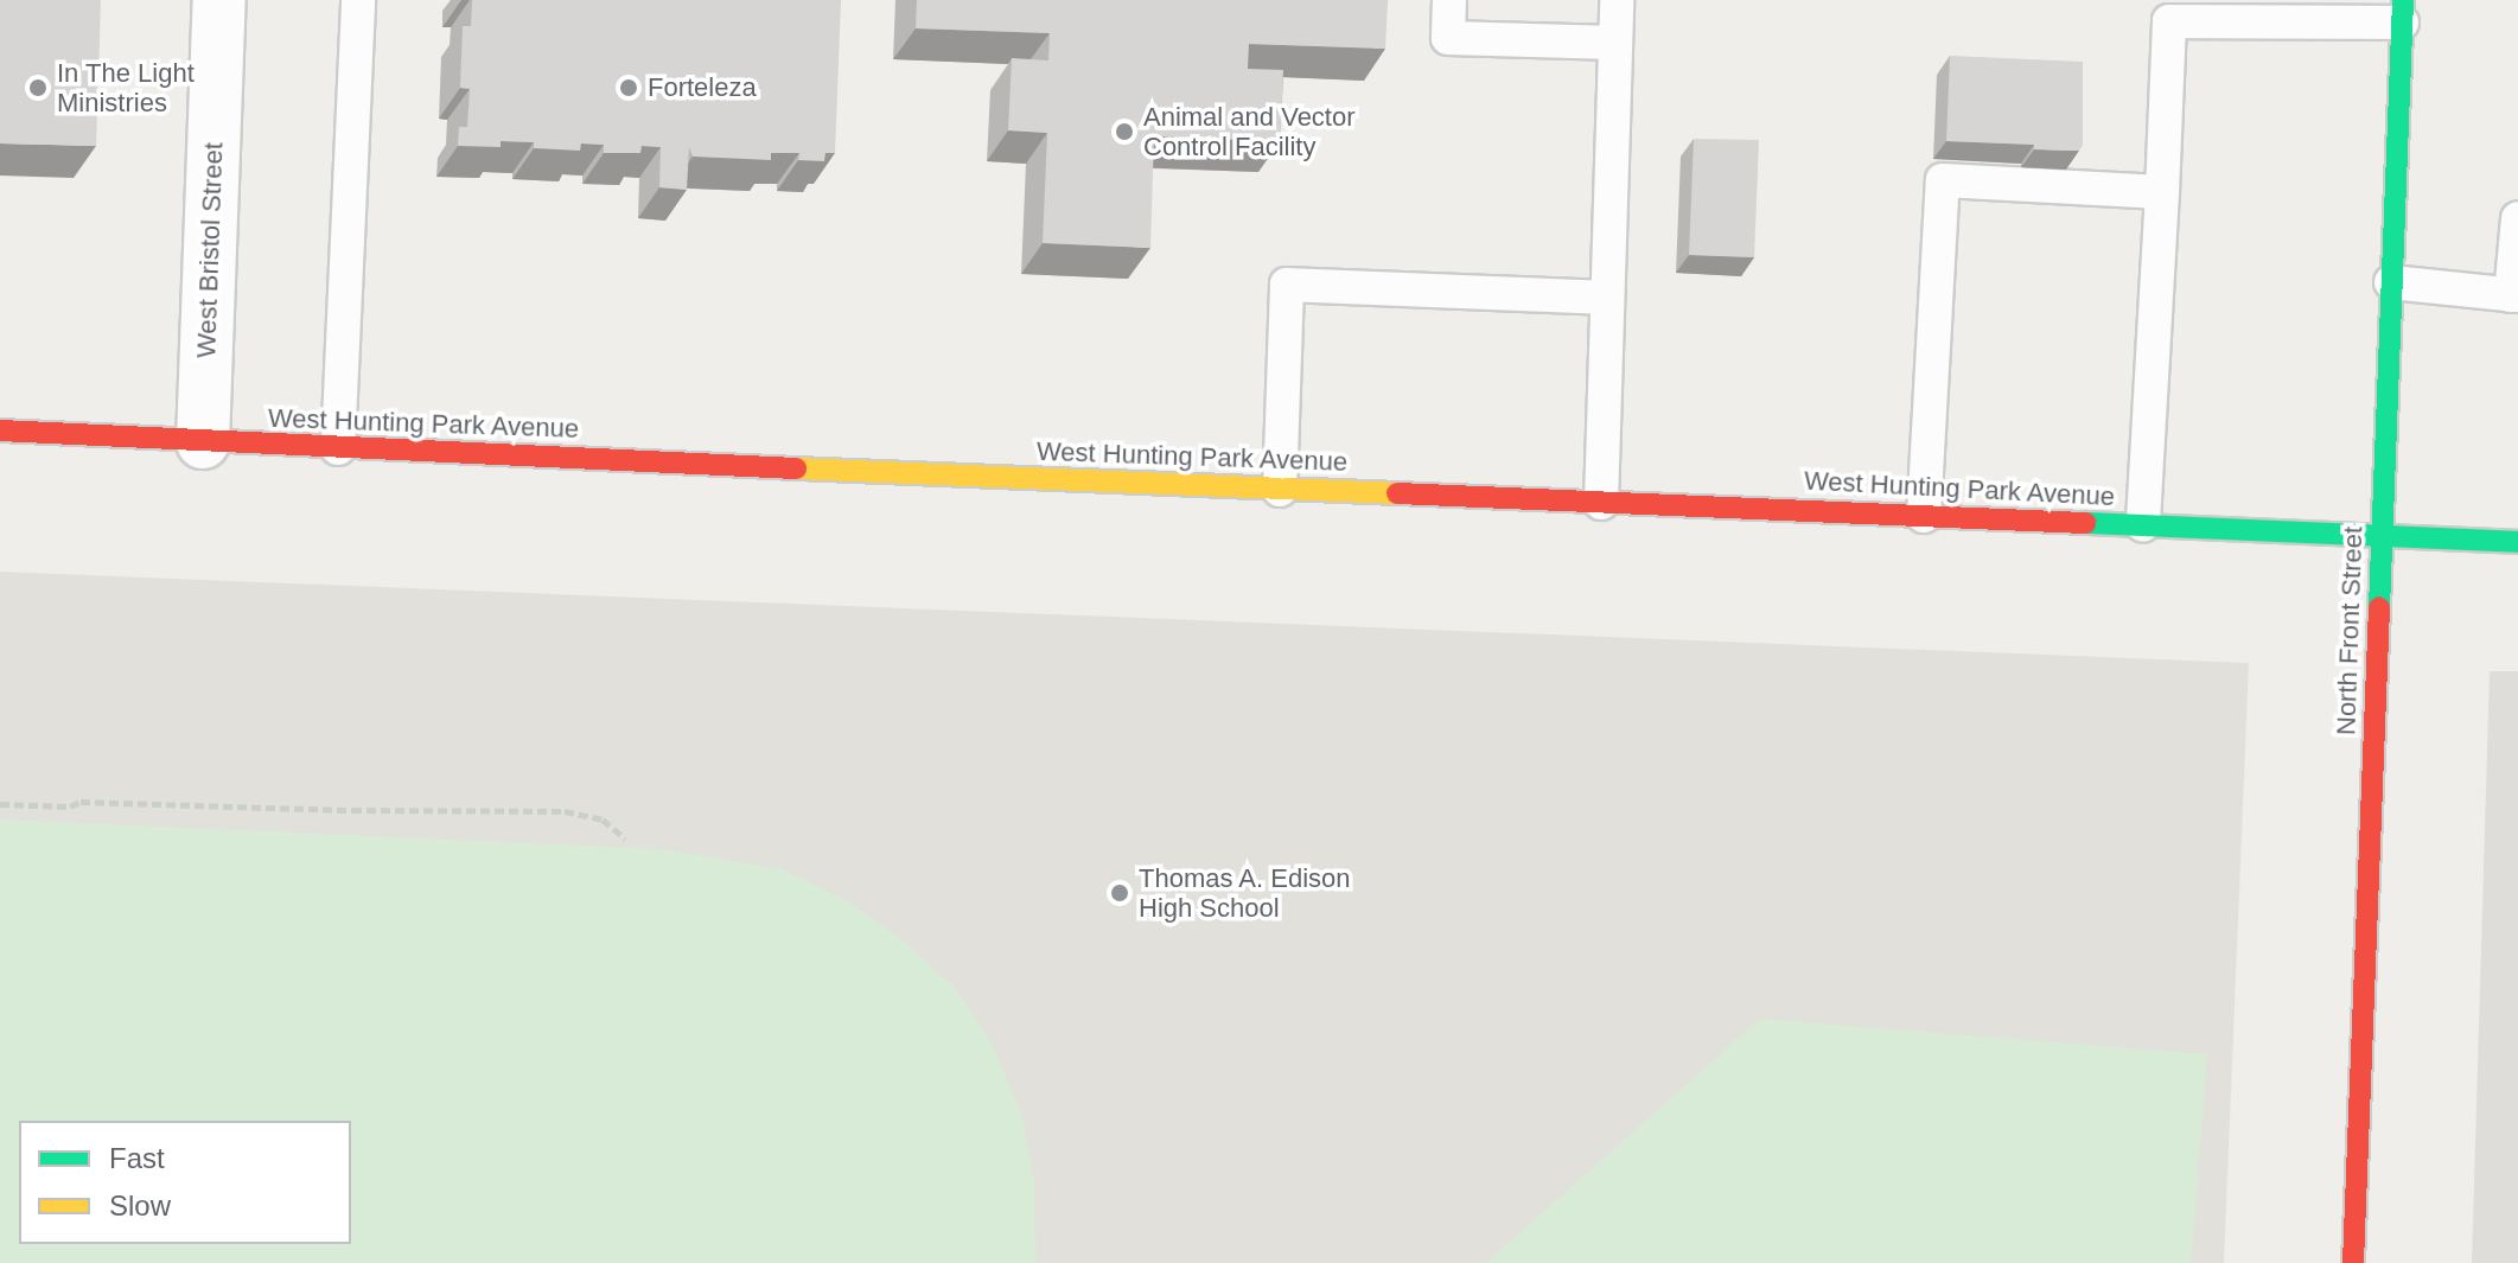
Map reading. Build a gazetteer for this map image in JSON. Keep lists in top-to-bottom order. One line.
{"streets":{"main road":["West Hunting Park Avenue","North Front Street"],"street":["West Bristol Street"]},"crossings":[["West Bristol Street","West Hunting Park Avenue"],["West Hunting Park Avenue","North Front Street"]],"places":["In The Light Ministries","Forteleza","Animal and Vector Control Facility","Thomas A. Edison High School"],"legend":["Fast","Slow"]}
